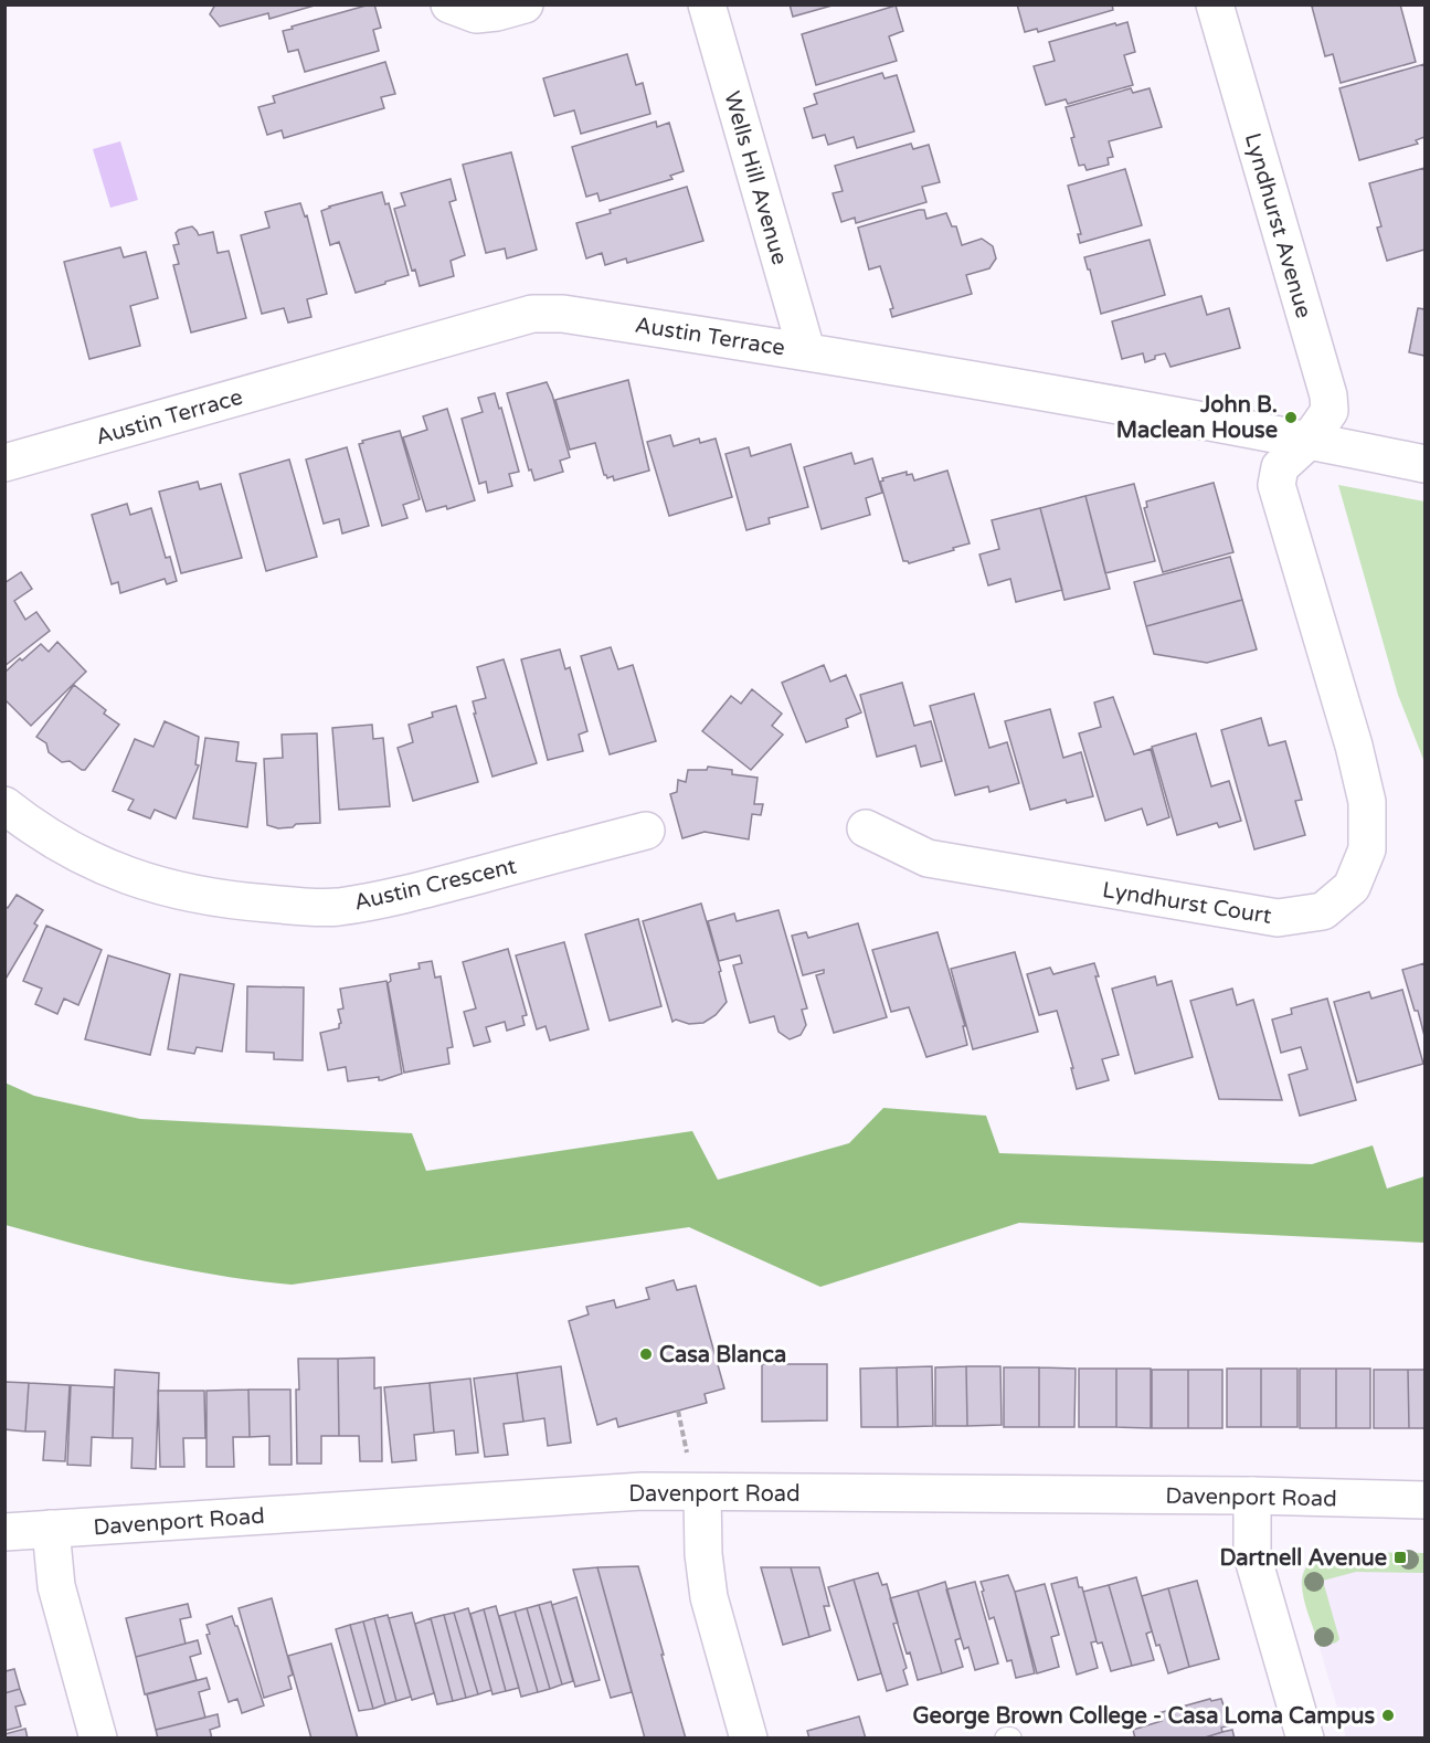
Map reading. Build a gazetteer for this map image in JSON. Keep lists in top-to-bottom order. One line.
{"streets":{"street":["Wells Hill Avenue","Lyndhurst Avenue","Austin Terrace","Austin Crescent","Lyndhurst Court","Davenport Road"]},"crossings":[["Wells Hill Avenue","Austin Terrace"],["Lyndhurst Avenue","Austin Terrace"],["Lyndhurst Avenue","Lyndhurst Court"],["Austin Terrace","Lyndhurst Court"]],"places":{"other":["John B. Maclean House","Casa Blanca","George Brown College - Casa Loma Campus"],"transit":["Dartnell Avenue"]}}
